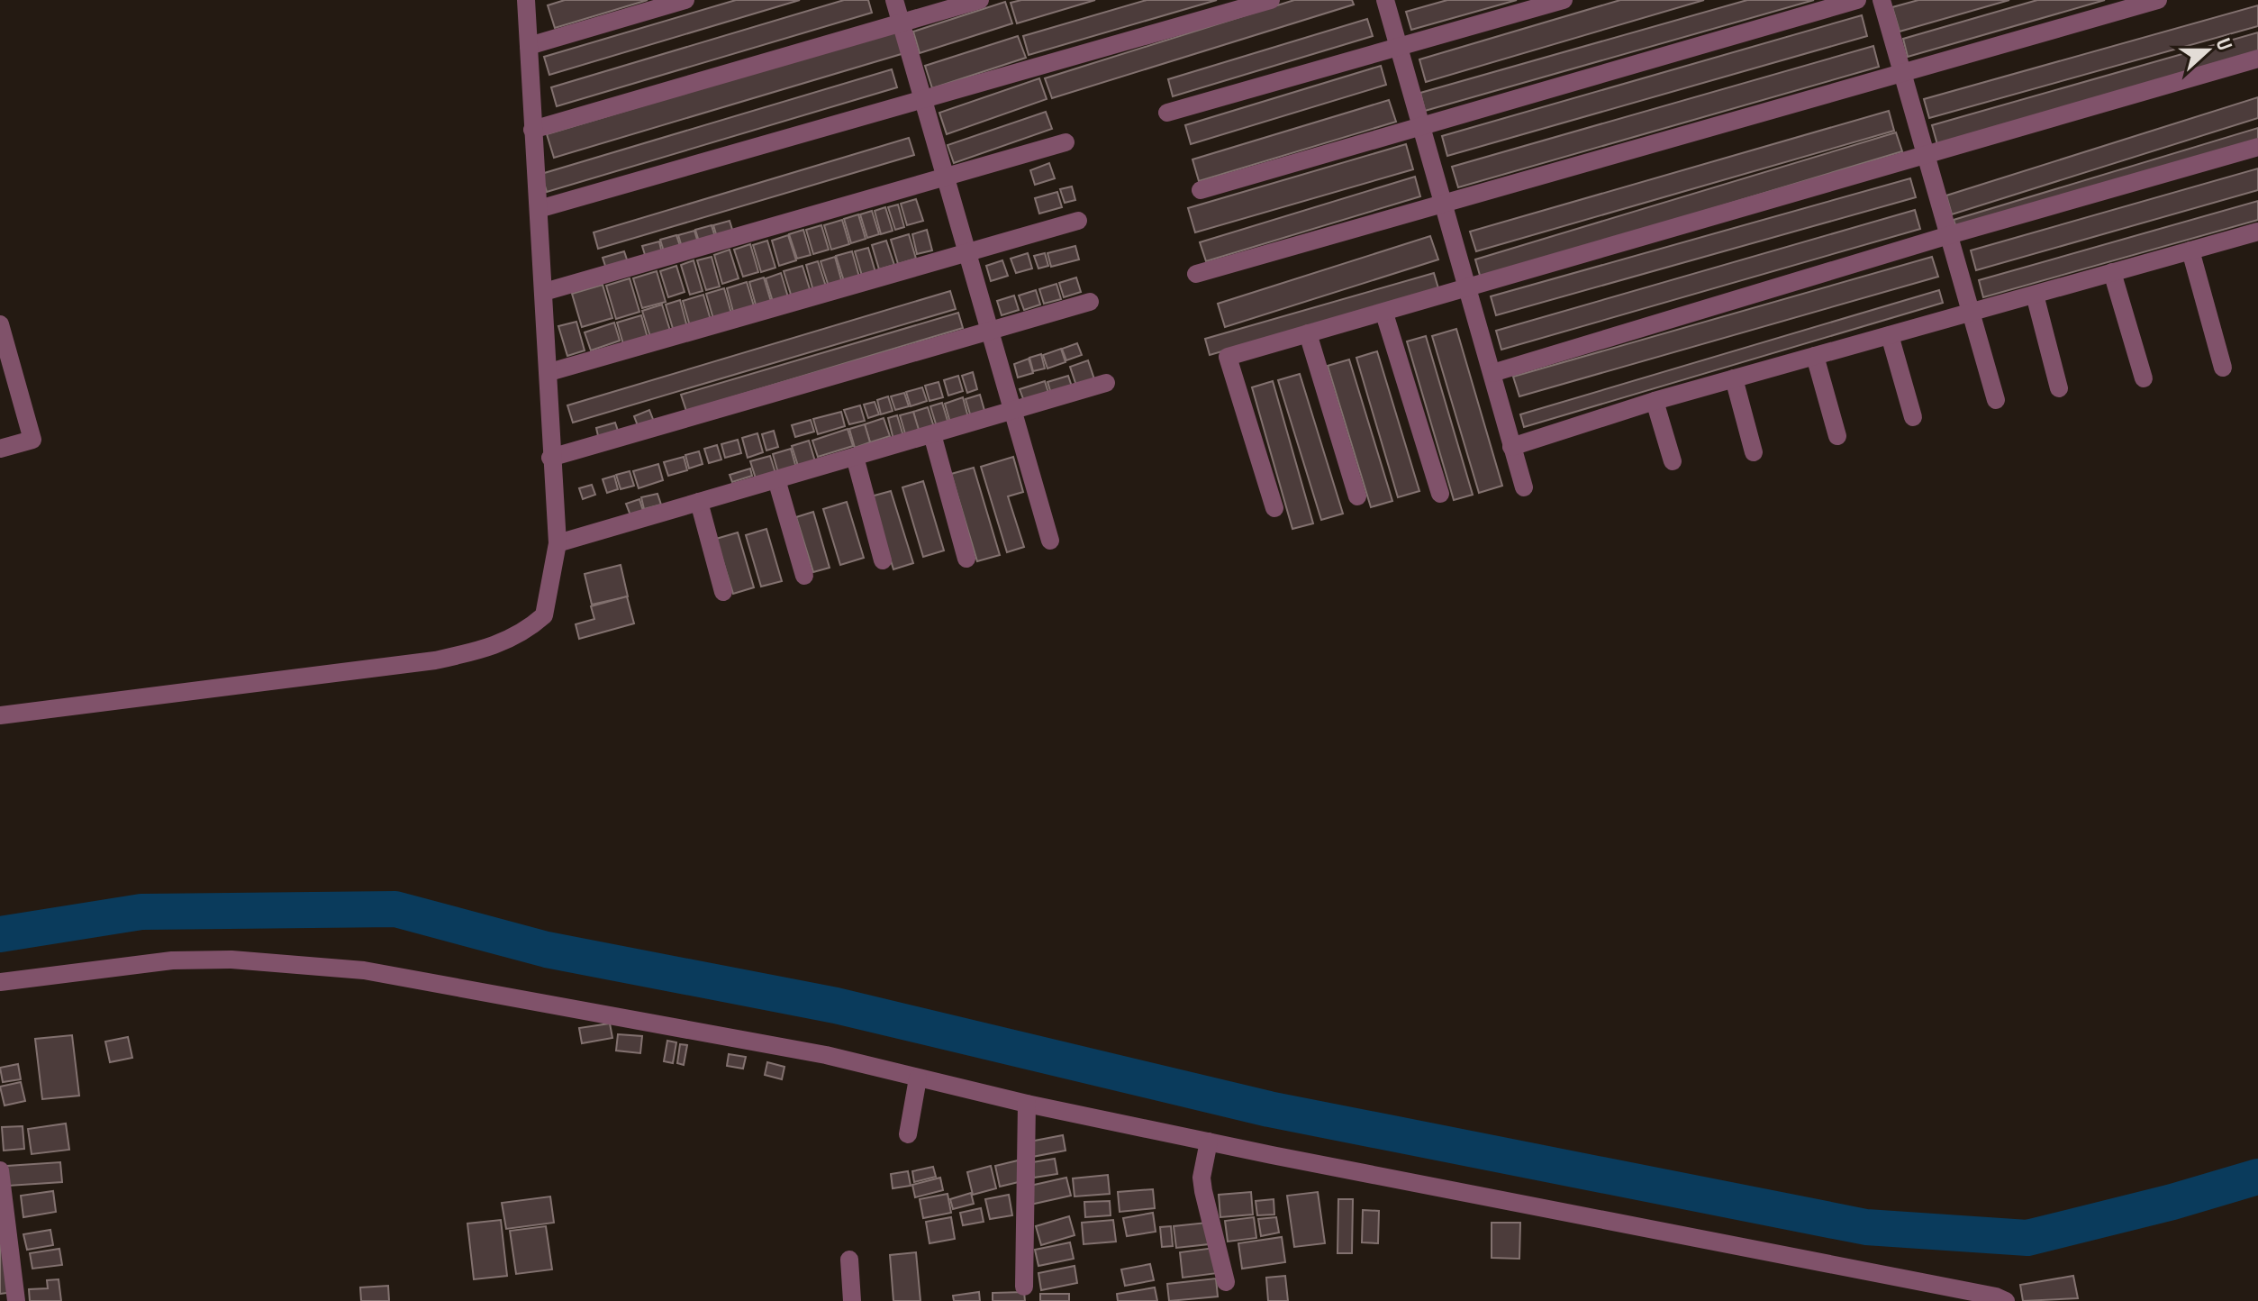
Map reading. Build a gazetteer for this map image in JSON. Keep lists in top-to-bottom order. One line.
{"north":"right"}
